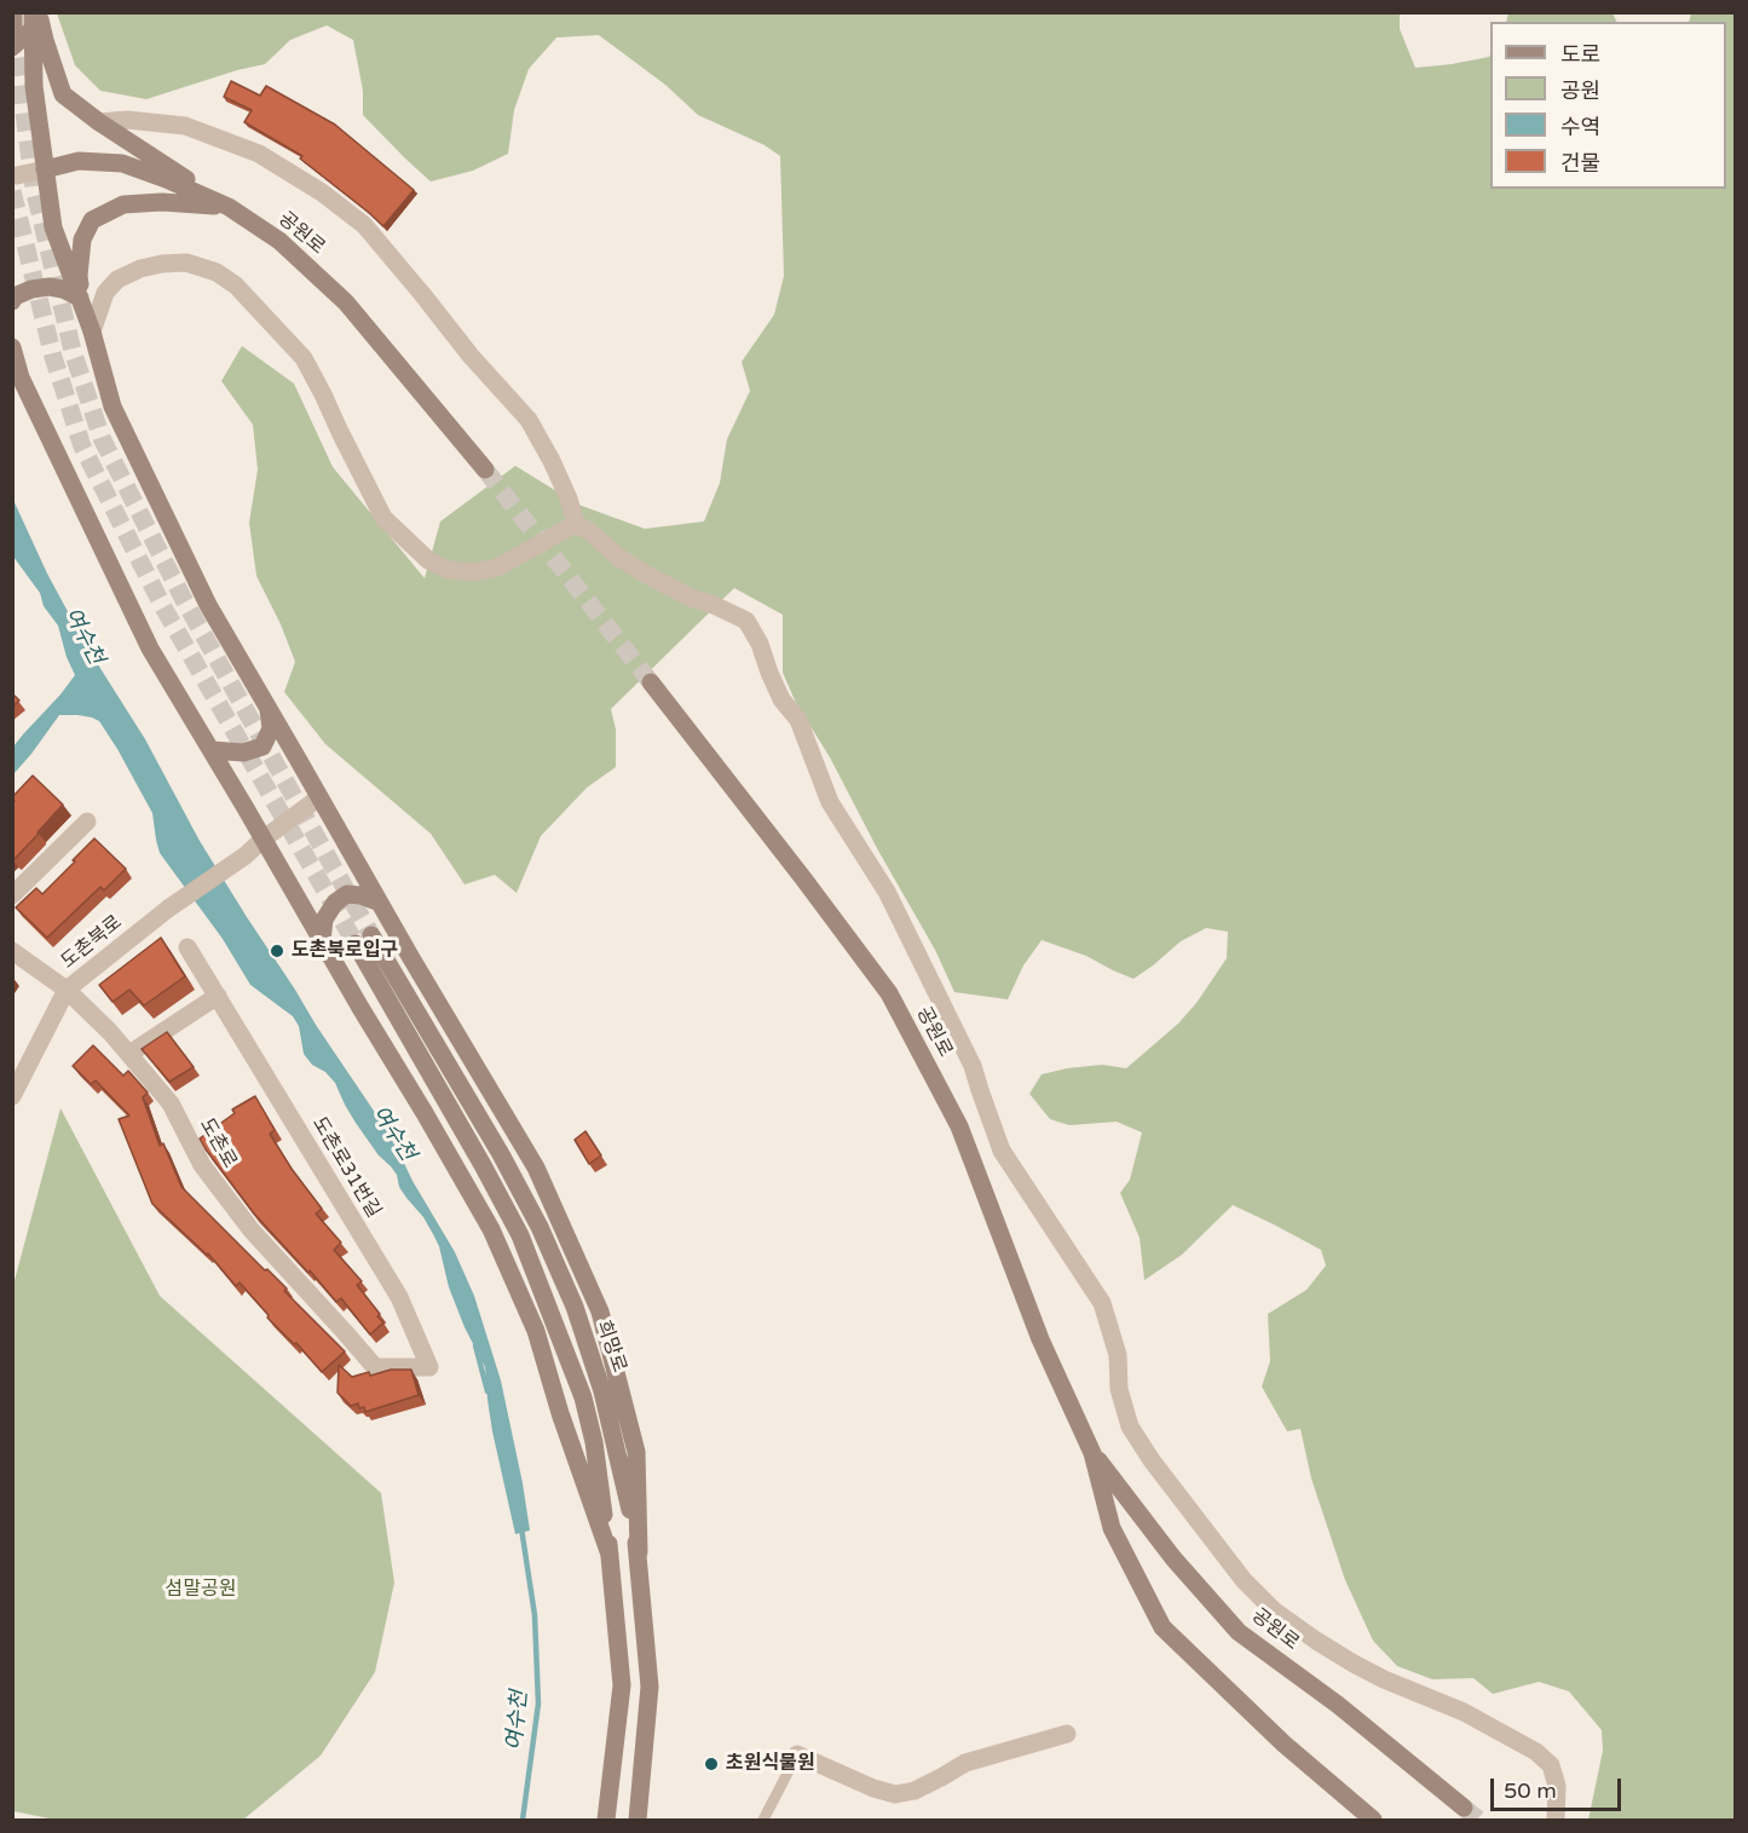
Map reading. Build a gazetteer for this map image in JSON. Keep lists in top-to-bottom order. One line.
{"streets":{"main road":["공원로","희망로"],"street":["도촌북로","도촌로","도촌로31번길"]},"crossings":[["도촌북로","도촌로"],["도촌로","도촌로31번길"]],"water":["여수천"],"parks":["섬말공원"],"places":["도촌북로입구","초원식물원"],"legend":["도로","공원","수역","건물"],"scale_bar":"50 m"}
